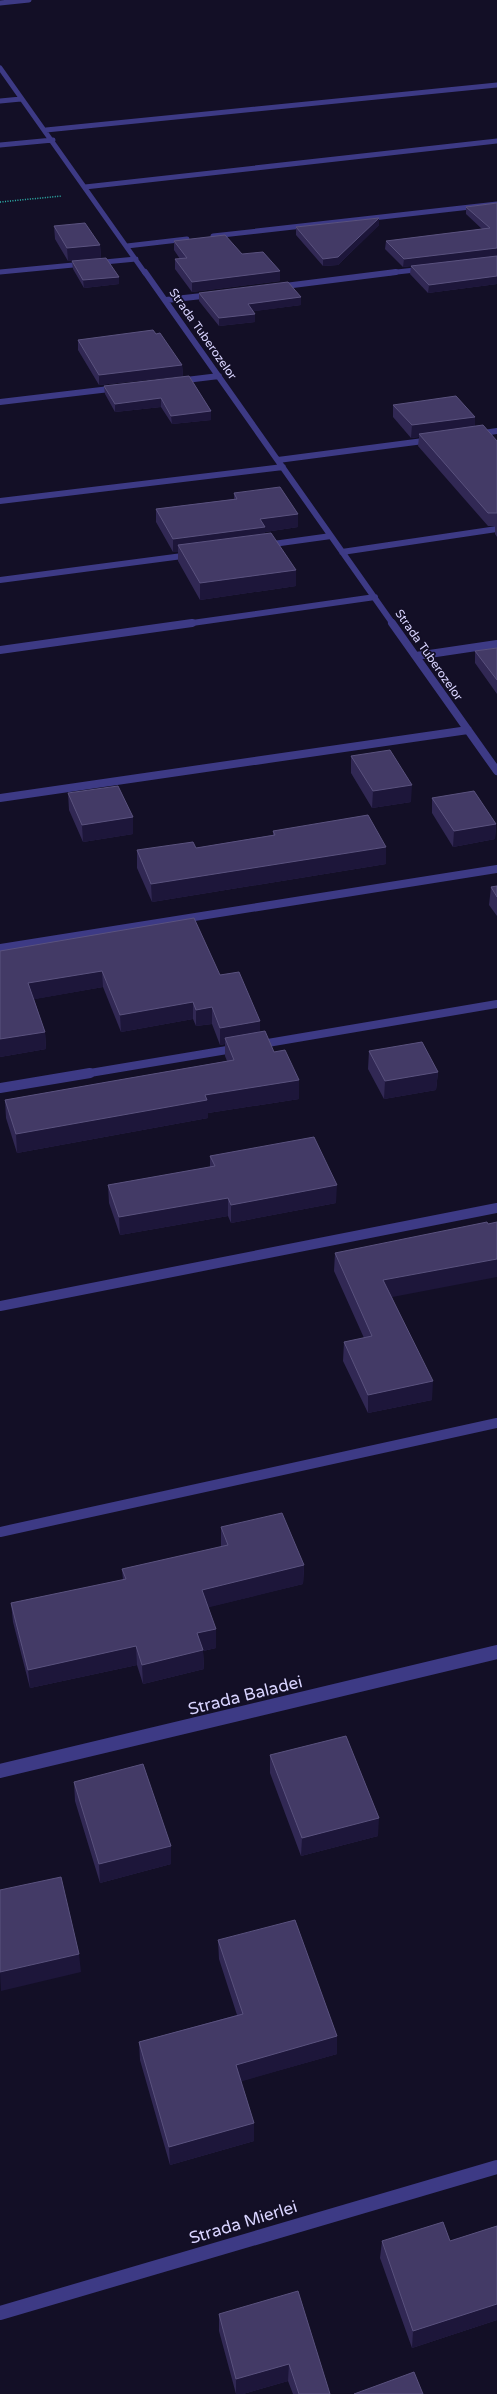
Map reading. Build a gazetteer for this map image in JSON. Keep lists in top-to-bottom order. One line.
{"streets":{"street":["Strada Tuberozelor","Strada Baladei","Strada Mierlei"]}}
